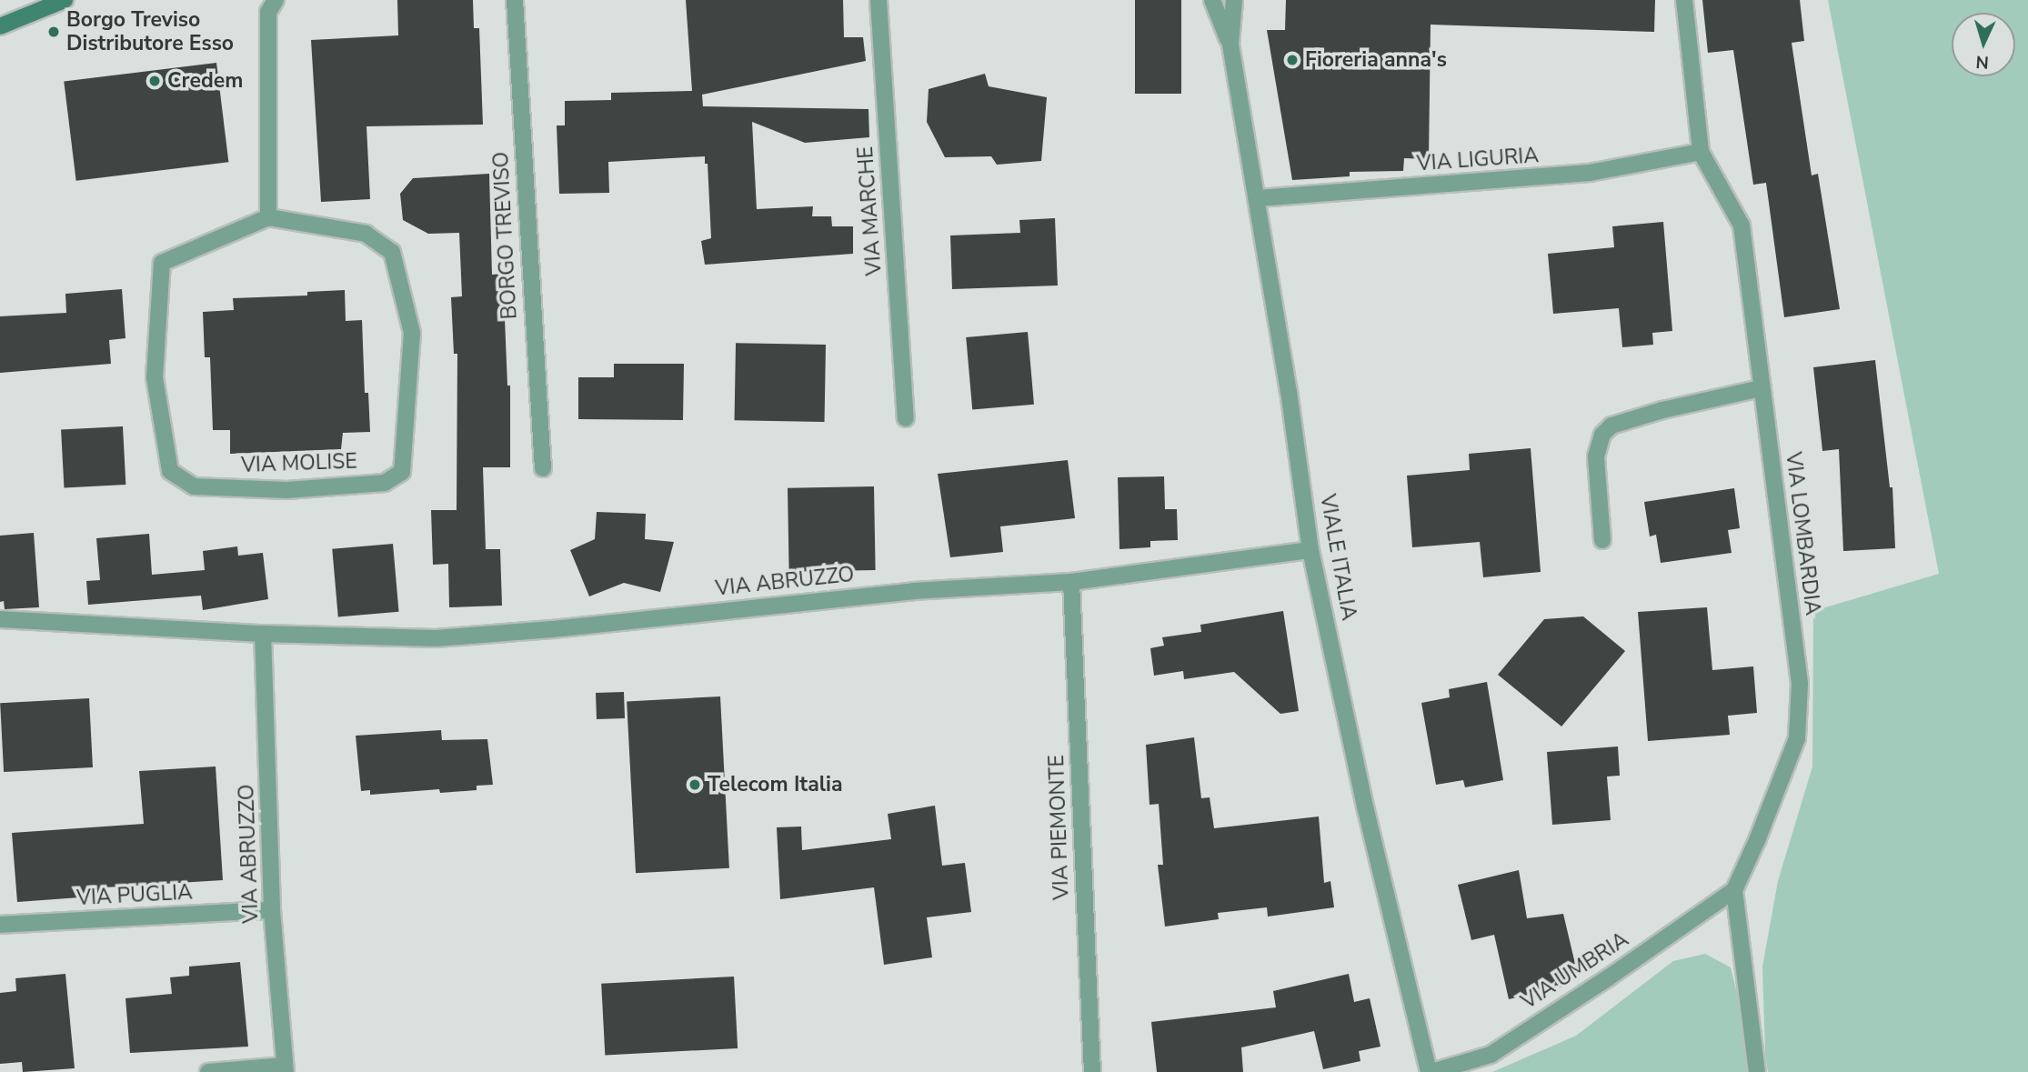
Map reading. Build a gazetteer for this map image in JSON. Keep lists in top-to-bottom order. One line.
{"streets":{"street":["VIA LIGURIA","VIA MARCHE","BORGO TREVISO","VIA MOLISE","VIA LOMBARDIA","VIALE ITALIA","VIA ABRUZZO","VIA PIEMONTE","VIA PUGLIA","VIA UMBRIA"]},"crossings":[["VIA LIGURIA","VIA LOMBARDIA"],["VIA LIGURIA","VIALE ITALIA"],["VIA LOMBARDIA","VIA UMBRIA"],["VIALE ITALIA","VIA ABRUZZO"],["VIALE ITALIA","VIA UMBRIA"],["VIA ABRUZZO","VIA PIEMONTE"],["VIA ABRUZZO","VIA PUGLIA"]],"places":["Borgo Treviso Distributore Esso","Fioreria anna's","Credem","Telecom Italia"],"north":"bottom"}
